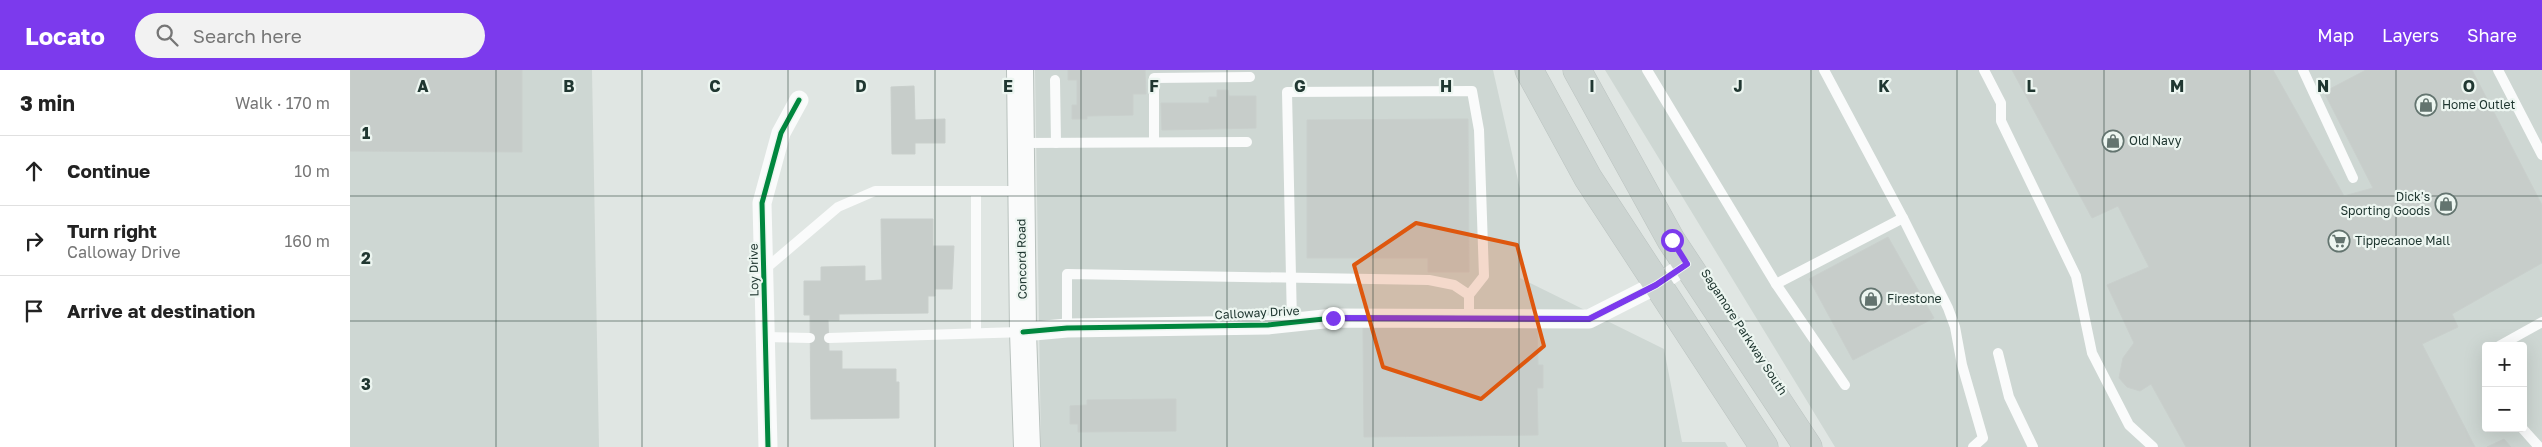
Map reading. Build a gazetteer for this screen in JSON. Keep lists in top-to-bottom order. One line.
{"streets":{"main road":["Sagamore Parkway South"],"street":["Concord Road","Loy Drive","Calloway Drive"]},"crossings":[["Concord Road","Calloway Drive"],["Calloway Drive","Sagamore Parkway South"]],"places":{"shop":["Home Outlet","Old Navy","Dick's Sporting Goods","Firestone"],"supermarket":["Tippecanoe Mall"]},"page":{"header":"Locato","search":"Search here","nav":["Map","Layers","Share"],"heading":["3 min","Walk · 170 m"],"list":[["Continue","10 m"],["Turn right","Calloway Drive","160 m"],"Arrive at destination"],"map_buttons":["+","−"]},"grid":{"columns":["A","B","C","D","E","F","G","H","I","J","K","L","M","N","O"],"rows":["1","2","3"]}}
